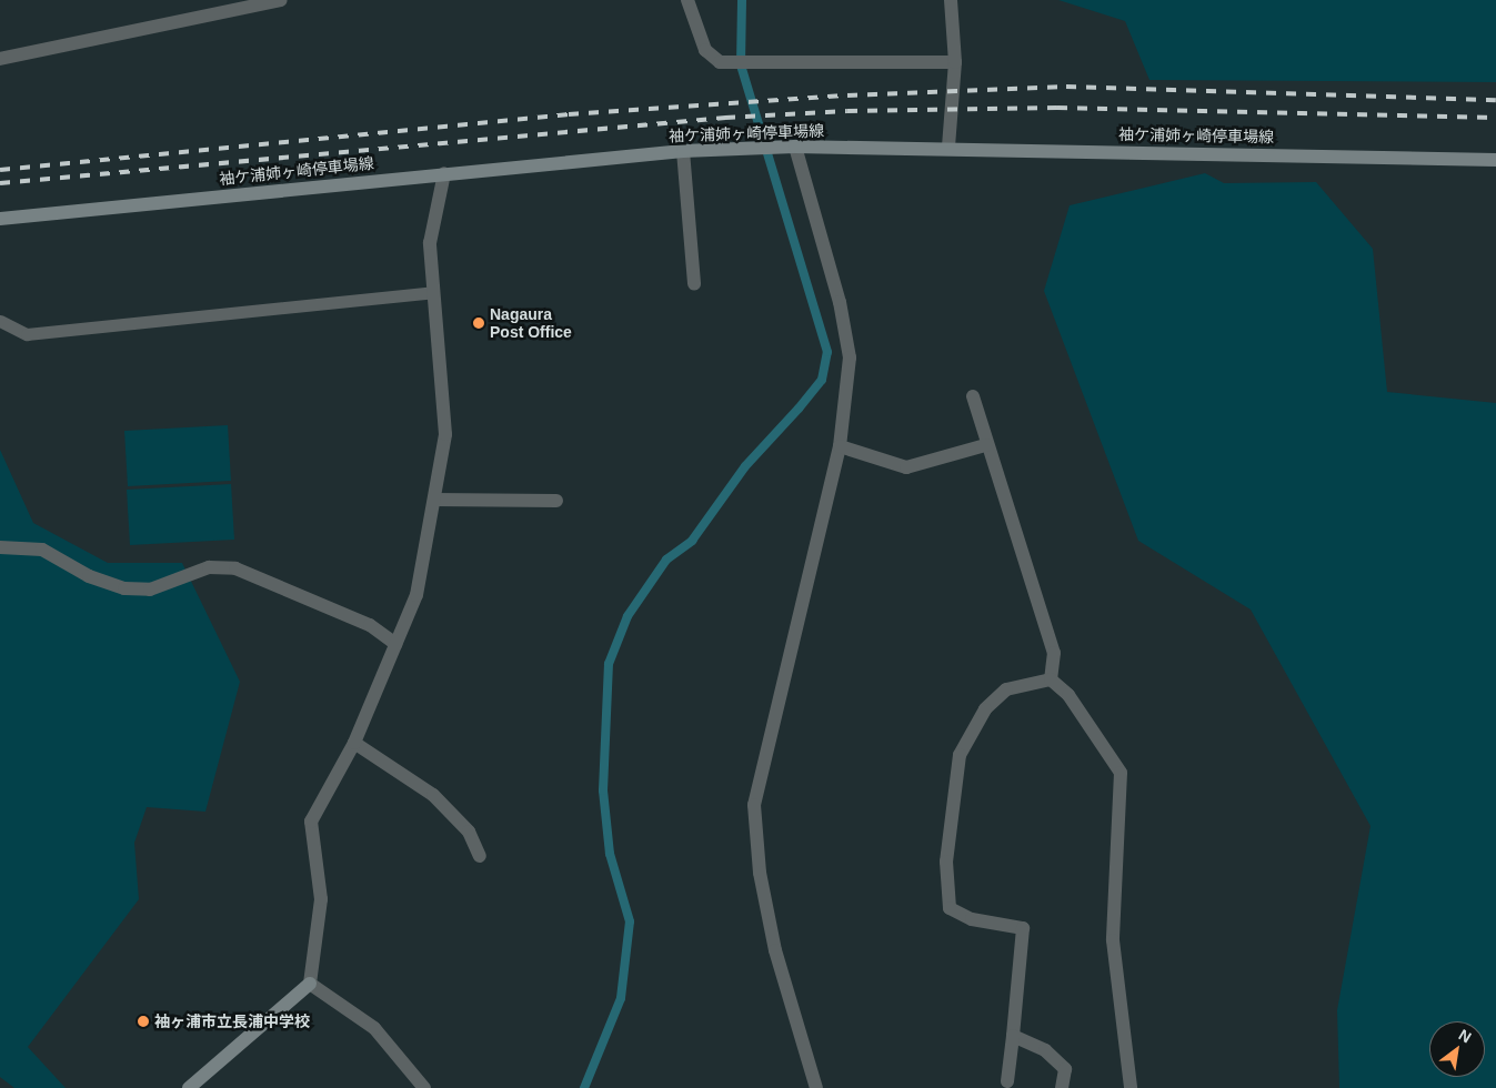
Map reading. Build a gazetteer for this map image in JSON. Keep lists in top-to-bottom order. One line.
{"streets":{"main road":["袖ケ浦姉ヶ崎停車場線"]},"places":["Nagaura Post Office","袖ヶ浦市立長浦中学校"],"north":"top right"}
